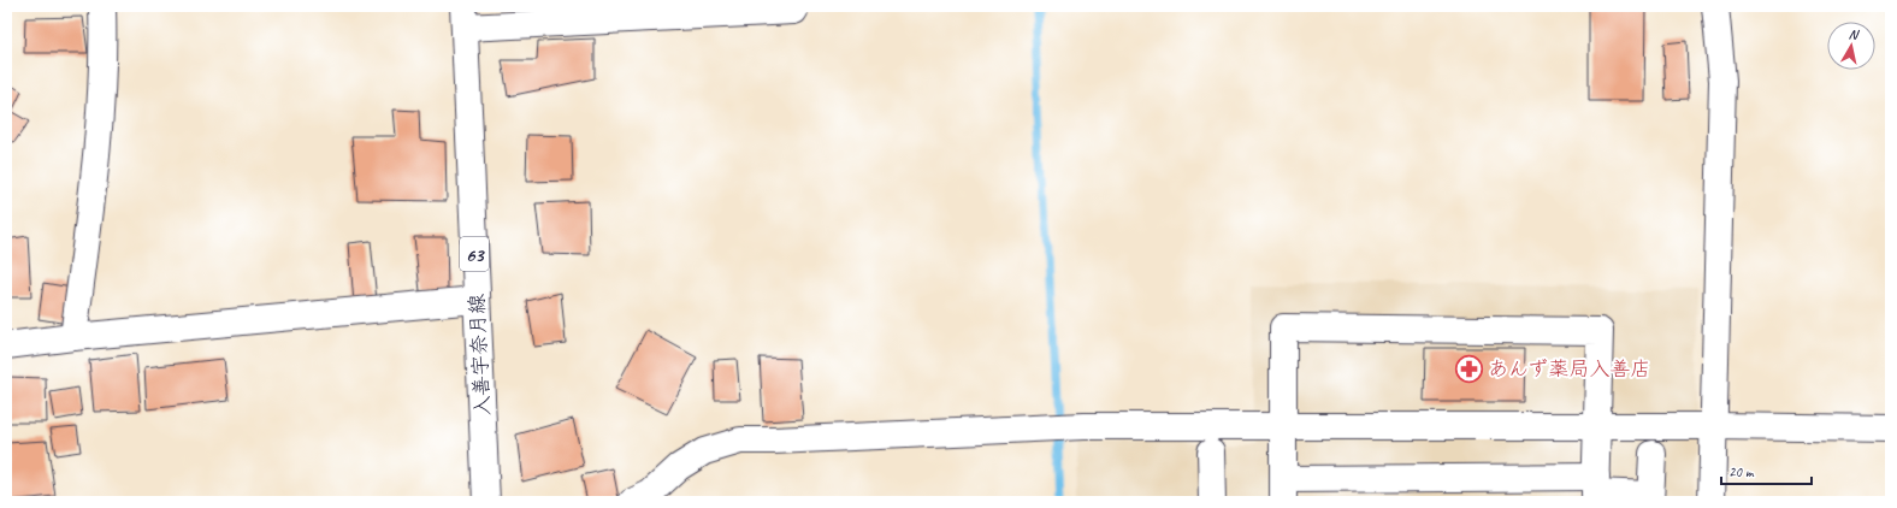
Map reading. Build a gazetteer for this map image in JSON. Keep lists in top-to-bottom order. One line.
{"streets":{"street":["63","入善宇奈月線"]},"places":{"pharmacy":["あんず薬局入善店"]},"scale_bar":"20 m","north":"top"}
